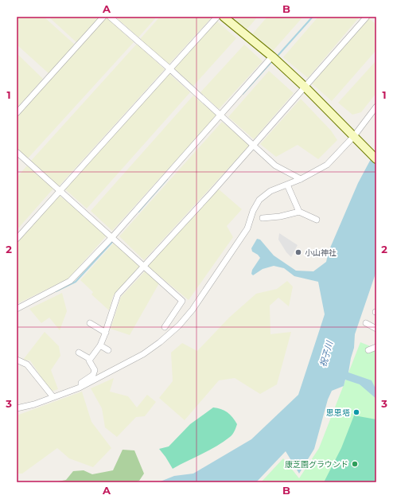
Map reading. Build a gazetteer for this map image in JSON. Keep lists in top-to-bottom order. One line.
{"water":["祝子川"],"places":["小山神社","思恩塔","康芝園グラウンド"],"grid":{"columns":["A","B"],"rows":["1","2","3"]}}
